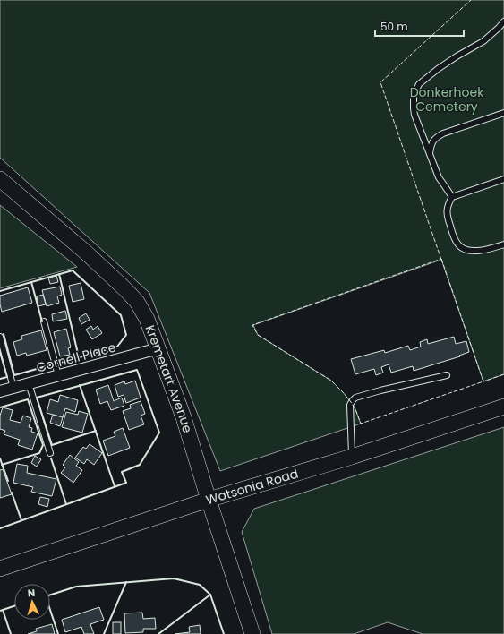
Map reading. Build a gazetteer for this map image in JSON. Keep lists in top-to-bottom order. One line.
{"streets":{"street":["Cornell Place","Kremetart Avenue","Watsonia Road"]},"crossings":[["Cornell Place","Kremetart Avenue"],["Kremetart Avenue","Watsonia Road"]],"parks":["Donkerhoek Cemetery"],"scale_bar":"50 m","north":"top"}
